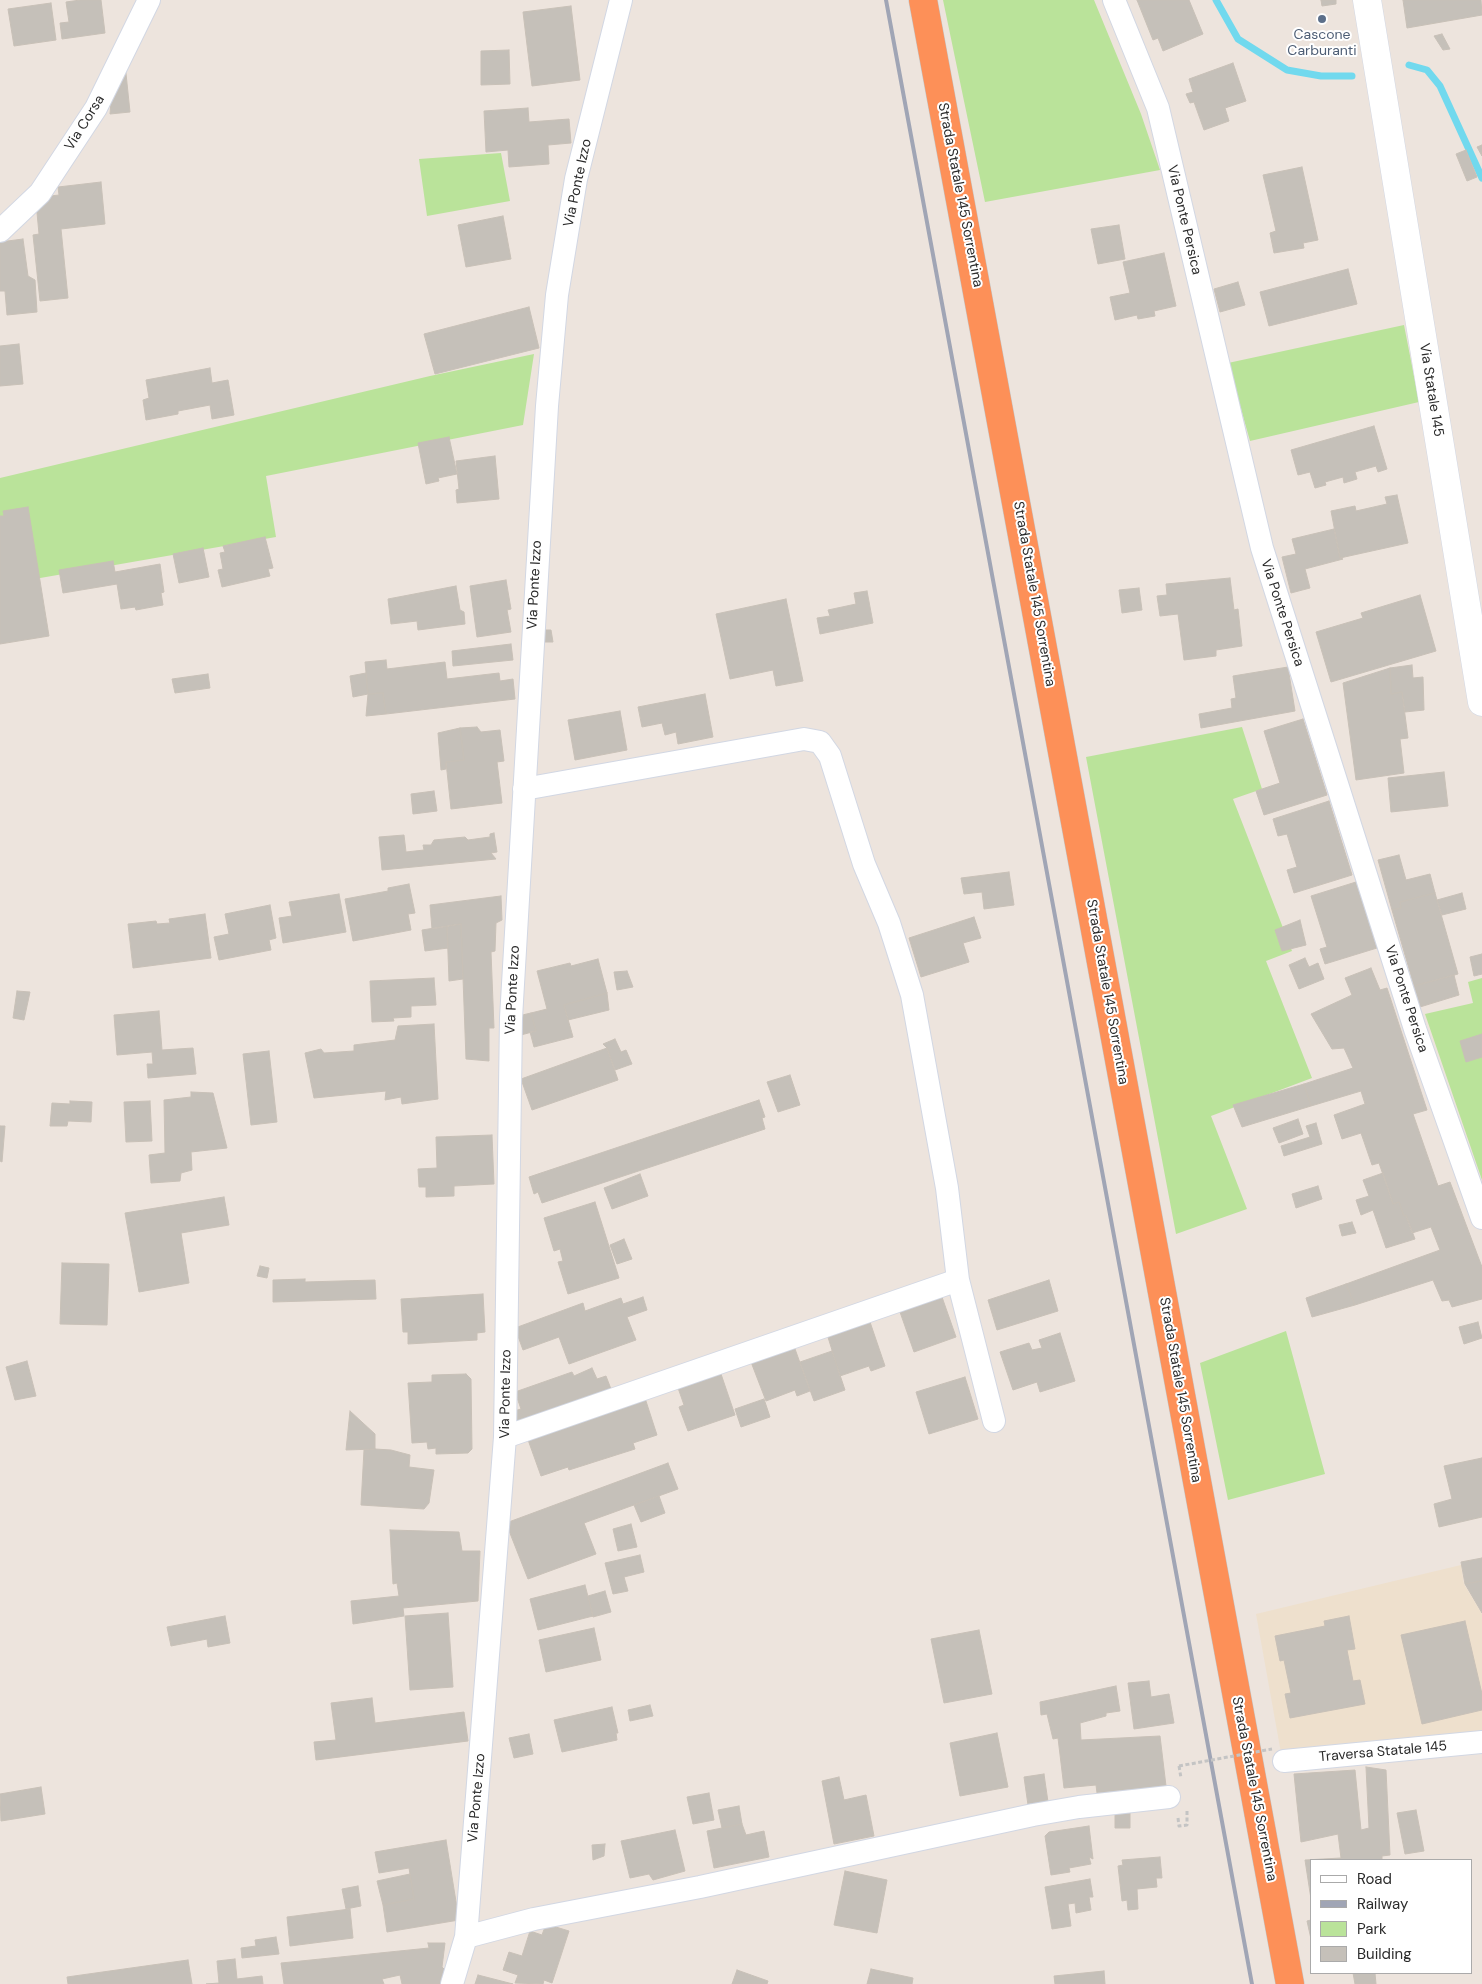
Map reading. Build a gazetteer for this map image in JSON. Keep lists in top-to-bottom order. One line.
{"streets":{"highway":["Strada Statale 145 Sorrentina"],"main road":["Via Statale 145"],"street":["Via Corsa","Via Ponte Izzo","Via Ponte Persica","Traversa Statale 145"]},"places":["Cascone Carburanti"],"legend":["Road","Railway","Park","Building"]}
